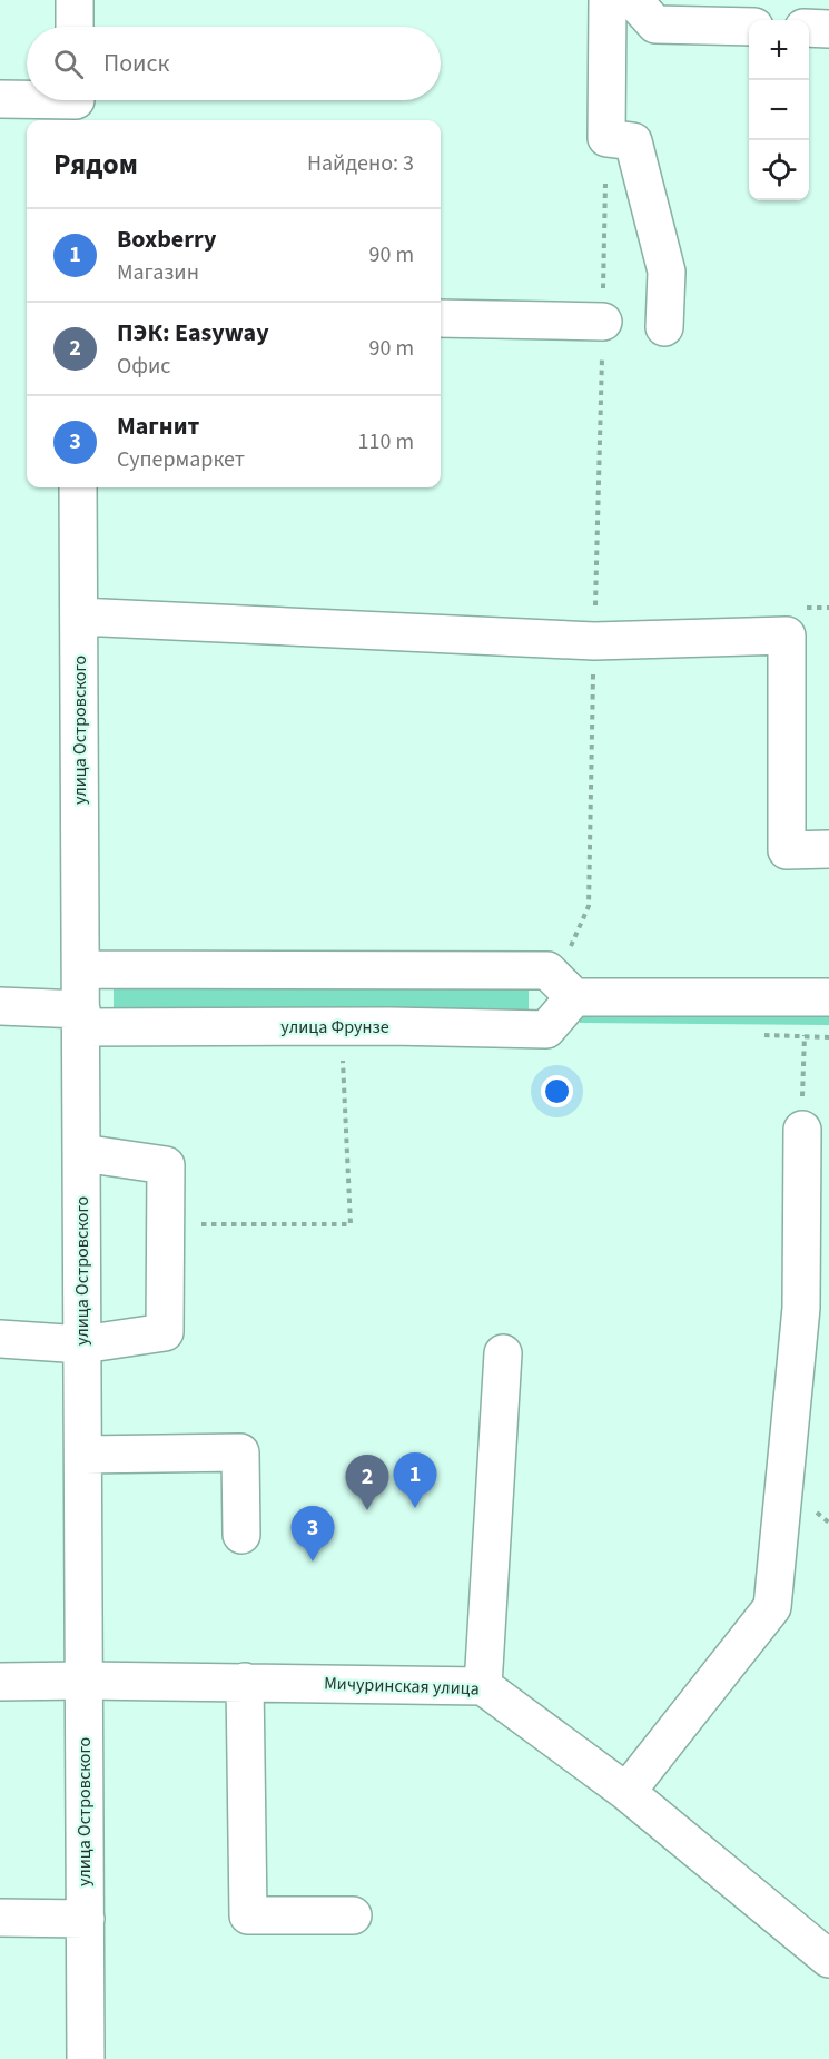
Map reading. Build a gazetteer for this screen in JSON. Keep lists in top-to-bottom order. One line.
{"streets":{"street":["улица Островского","улица Фрунзе","Мичуринская улица"]},"crossings":[["улица Островского","улица Фрунзе"],["улица Островского","Мичуринская улица"]],"page":{"map_buttons":["+","−"],"search":"Поиск","heading":["Рядом","Найдено: 3"],"list":[{"mark":"1","name":"Boxberry","note":"Магазин","value":"90 m"},{"mark":"2","name":"ПЭК: Easyway","note":"Офис","value":"90 m"},{"mark":"3","name":"Магнит","note":"Супермаркет","value":"110 m"}],"pins":["1","2","3"]}}
